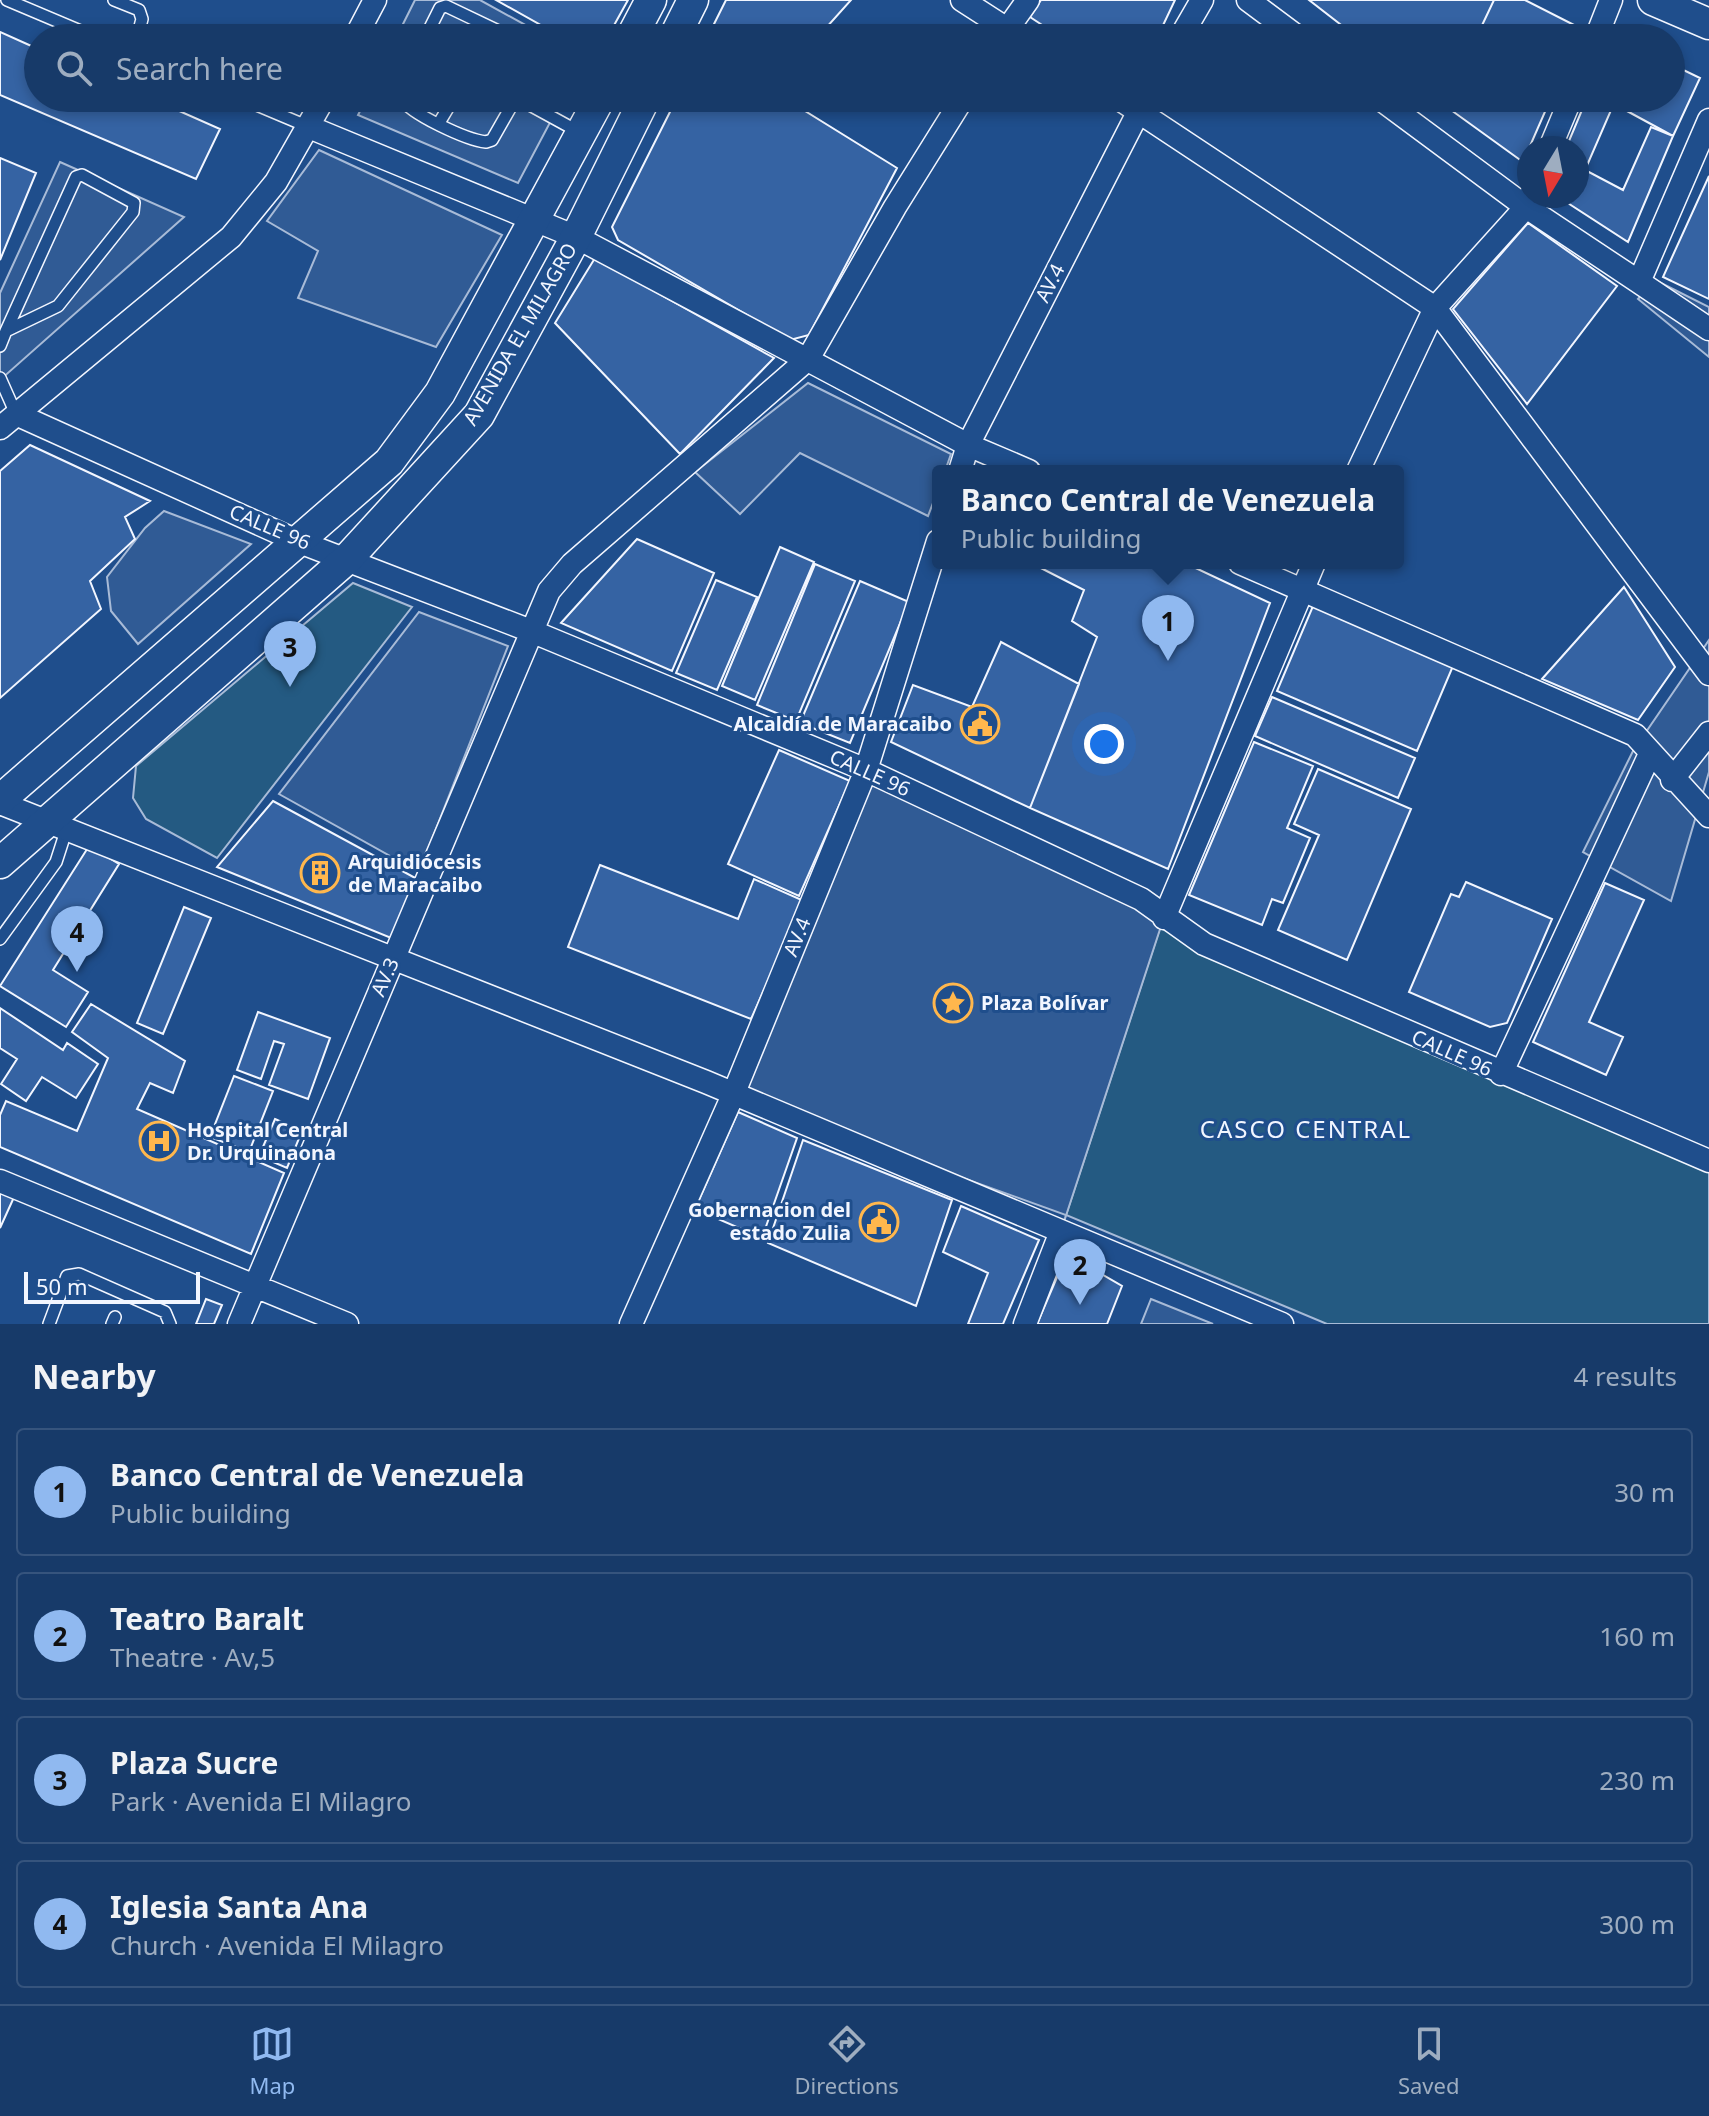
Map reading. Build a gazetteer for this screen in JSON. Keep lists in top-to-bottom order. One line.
{"streets":{"main road":["AVENIDA EL MILAGRO"],"street":["AV.4","CALLE 96","AV.3"]},"crossings":[["AV.4","CALLE 96"],["AVENIDA EL MILAGRO","CALLE 96"],["CALLE 96","AV.3"]],"districts":["CASCO CENTRAL"],"places":{"public building":["Alcaldía de Maracaibo","Gobernacion del estado Zulia"],"building":["Arquidiócesis de Maracaibo"],"place":["Plaza Bolívar"],"hospital":["Hospital Central Dr. Urquinaona"]},"scale_bar":"50 m","north":"bottom","page":{"search":"Search here","popup":["Banco Central de Venezuela","Public building"],"pins":["1","3","4","2"],"scale":"50 m","heading":["Nearby","4 results"],"list":[{"mark":"1","name":"Banco Central de Venezuela","note":"Public building","value":"30 m"},{"mark":"2","name":"Teatro Baralt","note":"Theatre · Av,5","value":"160 m"},{"mark":"3","name":"Plaza Sucre","note":"Park · Avenida El Milagro","value":"230 m"},{"mark":"4","name":"Iglesia Santa Ana","note":"Church · Avenida El Milagro","value":"300 m"}],"nav":["Map","Directions","Saved"]}}
